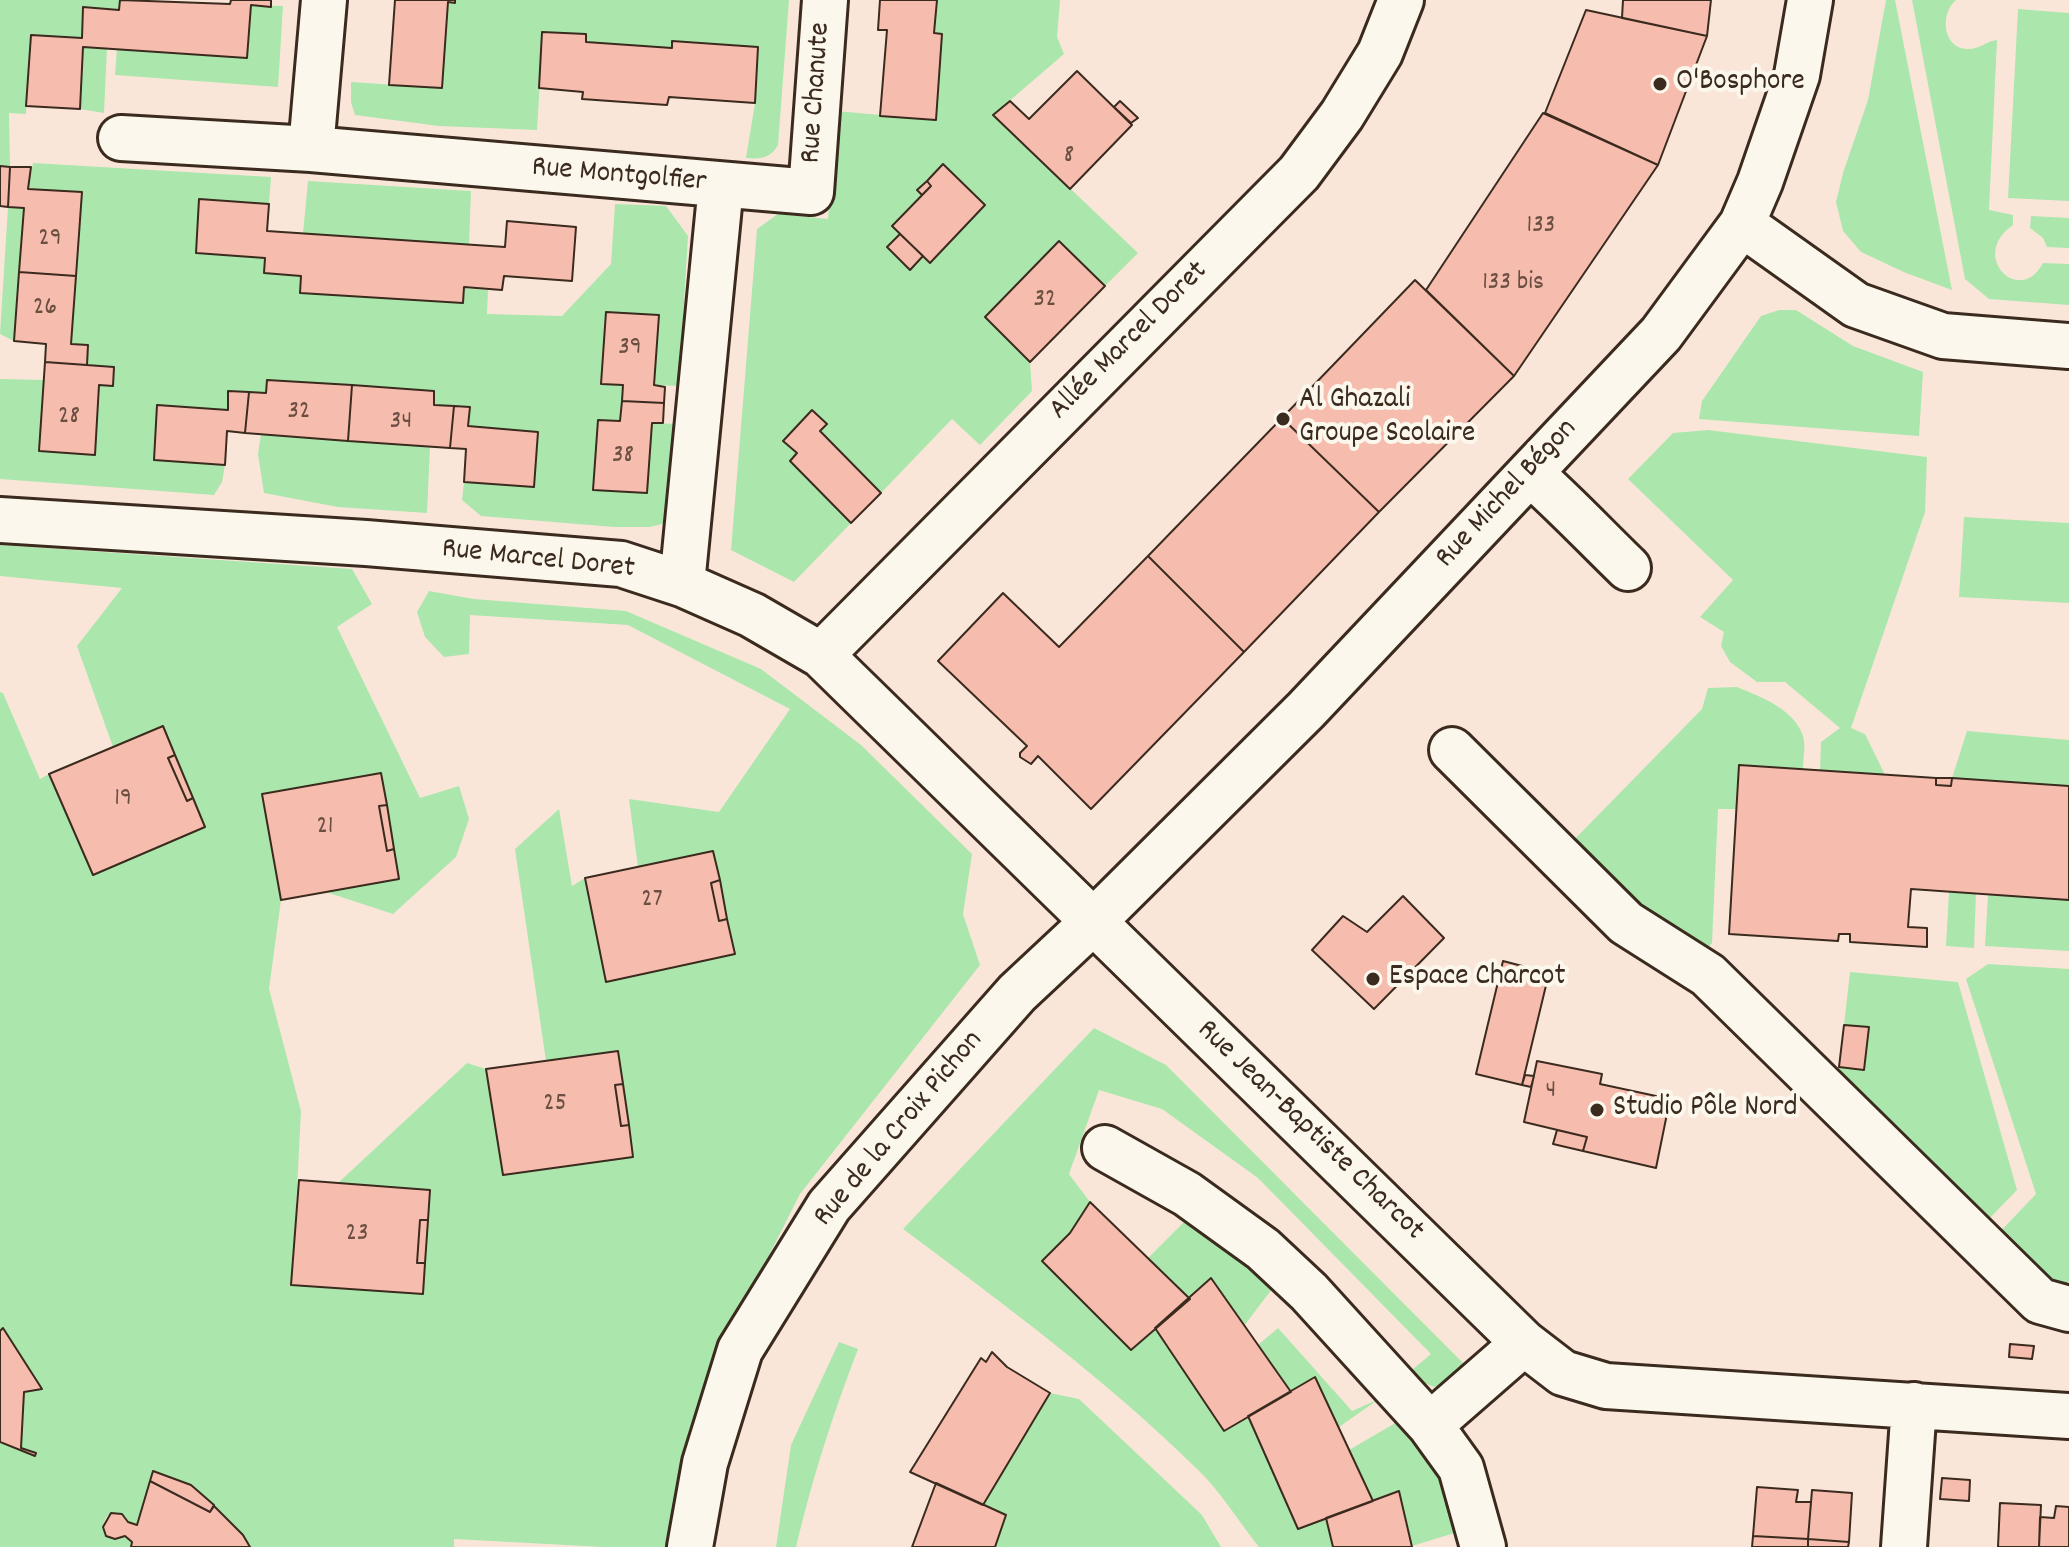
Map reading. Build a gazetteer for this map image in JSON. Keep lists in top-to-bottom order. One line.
{"streets":{"street":["Rue Chanute","Rue Montgolfier","Allée Marcel Doret","Rue Michel Bégon","Rue Marcel Doret","Rue de la Croix Pichon","Rue Jean-Baptiste Charcot"]},"crossings":[["Rue Chanute","Rue Montgolfier"],["Rue Montgolfier","Rue Marcel Doret"],["Allée Marcel Doret","Rue Marcel Doret"],["Rue Michel Bégon","Rue Marcel Doret"],["Rue Michel Bégon","Rue de la Croix Pichon"],["Rue Michel Bégon","Rue Jean-Baptiste Charcot"],["Rue Marcel Doret","Rue de la Croix Pichon"],["Rue Marcel Doret","Rue Jean-Baptiste Charcot"],["Rue de la Croix Pichon","Rue Jean-Baptiste Charcot"]],"places":["O'Bosphore","Al Ghazali Groupe Scolaire","Espace Charcot","Studio Pôle Nord"],"house_numbers":["8","133","29","133 bis","32","26","39","32","28","34","38","19","21","27","4","25","23"]}
